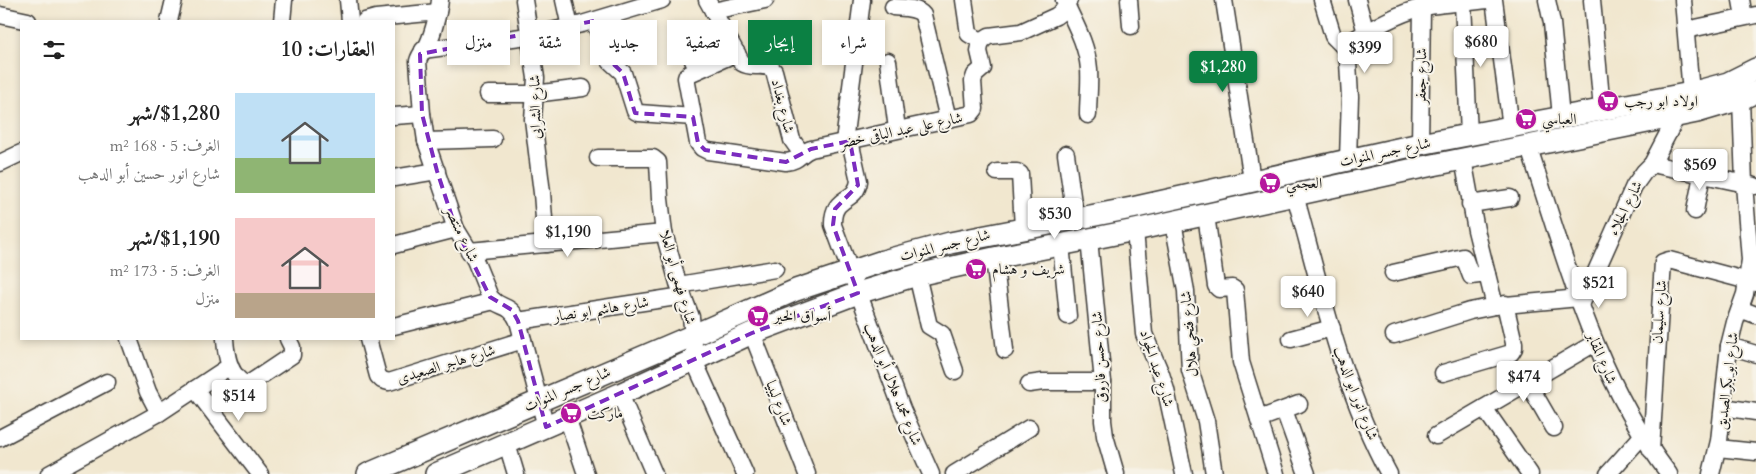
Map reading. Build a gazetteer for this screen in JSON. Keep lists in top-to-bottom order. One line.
{"streets":{"street":["شارع جعفر","شارع بغداد","شارع الشرابى","شارع على عبد الباقى خضر","شارع جسر المنوات","شارع الجلاء","شارع منتصر","شارع فهمى أبو العلا","شارع هاشم ابو نصار","شارع سليمان","شارع فتحي هلال","شارع حسن فاروق","شارع المقابر","شارع هاجر الصعيدى","شارع عبد الجواد","شارع ابو بكر الصديق","شارع محمد هلال أبو الدهب","شارع انور ابو الدهب","شارع ليبيا"]},"crossings":[["شارع جعفر","شارع جسر المنوات"],["شارع بغداد","شارع على عبد الباقى خضر"],["شارع جسر المنوات","شارع الجلاء"],["شارع جسر المنوات","شارع منتصر"],["شارع جسر المنوات","شارع فهمى أبو العلا"],["شارع جسر المنوات","شارع فتحي هلال"],["شارع جسر المنوات","شارع حسن فاروق"],["شارع جسر المنوات","شارع المقابر"],["شارع جسر المنوات","شارع عبد الجواد"],["شارع جسر المنوات","شارع ابو بكر الصديق"],["شارع جسر المنوات","شارع محمد هلال أبو الدهب"],["شارع جسر المنوات","شارع انور ابو الدهب"],["شارع جسر المنوات","شارع ليبيا"],["شارع الجلاء","شارع المقابر"],["شارع منتصر","شارع هاشم ابو نصار"],["شارع منتصر","شارع هاجر الصعيدى"],["شارع فهمى أبو العلا","شارع هاشم ابو نصار"],["شارع سليمان","شارع المقابر"],["شارع سليمان","شارع ابو بكر الصديق"]],"places":{"supermarket":["اولاد ابو رجب","العباسي","العجمي","شريف و هشام","أسواق الخير","ماركت"]},"page":{"chip":["شراء","إيجار","تصفية","جديد","شقة","منزل"],"heading":"العقارات: 10","price":["$680","$399","$1,280","$569","$530","$1,190","$521","$640","$474","$514"],"list":[{"name":"$1,280/شهر","note":"الغرف: 5 · 168 m² · شارع انور حسين أبو الدهب"},{"name":"$1,190/شهر","note":"الغرف: 5 · 173 m² · منزل"}]}}
